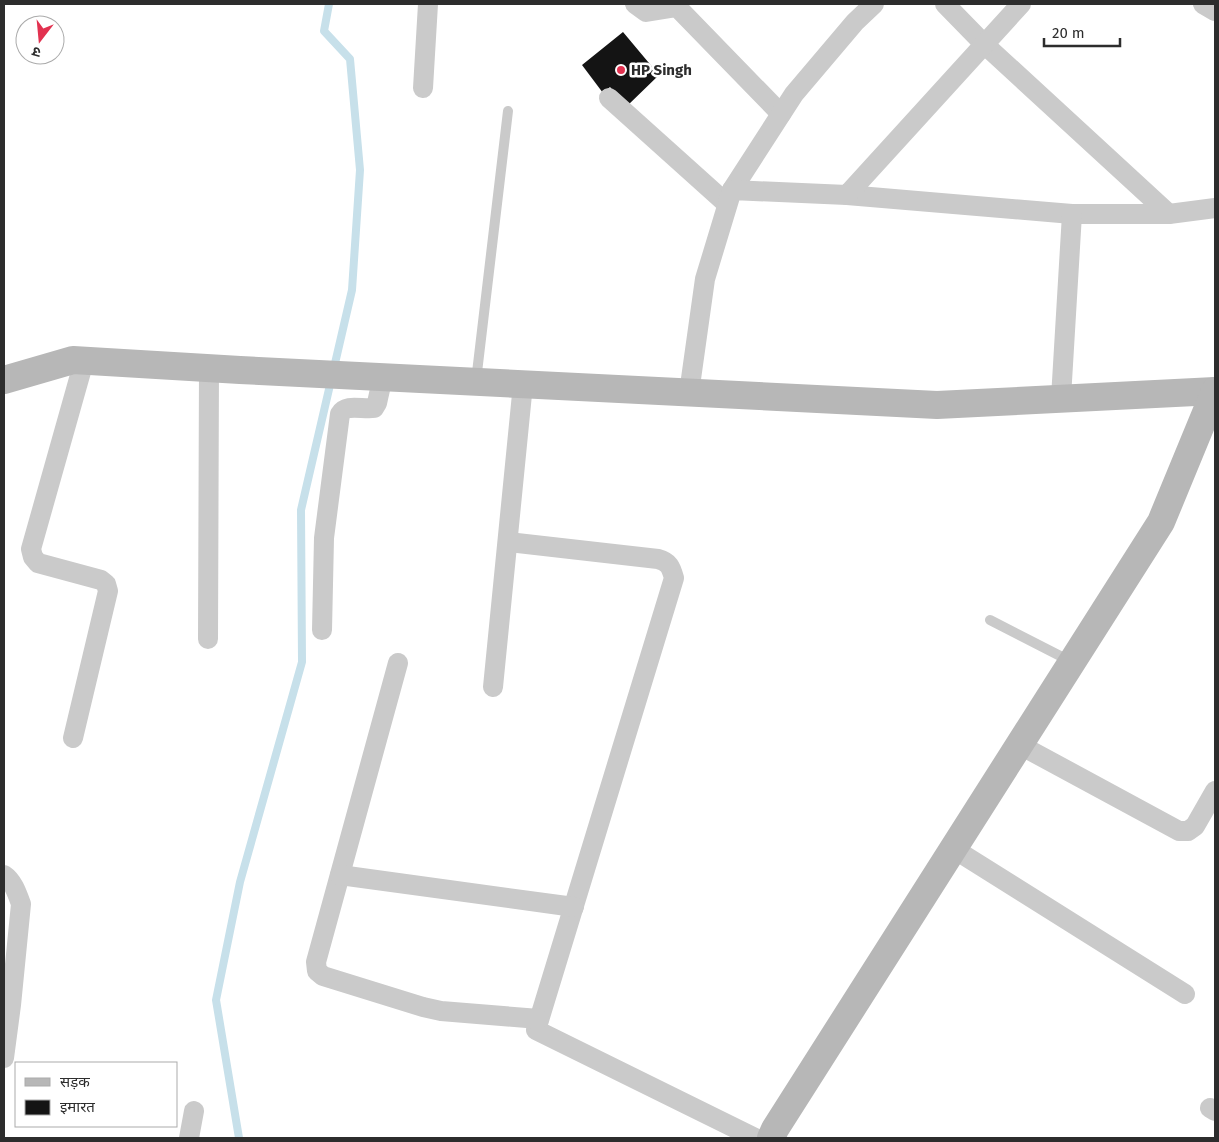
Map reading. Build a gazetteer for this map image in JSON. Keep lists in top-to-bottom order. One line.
{"places":["HP Singh"],"legend":["सड़क","इमारत"],"scale_bar":"20 m","north":"bottom"}
